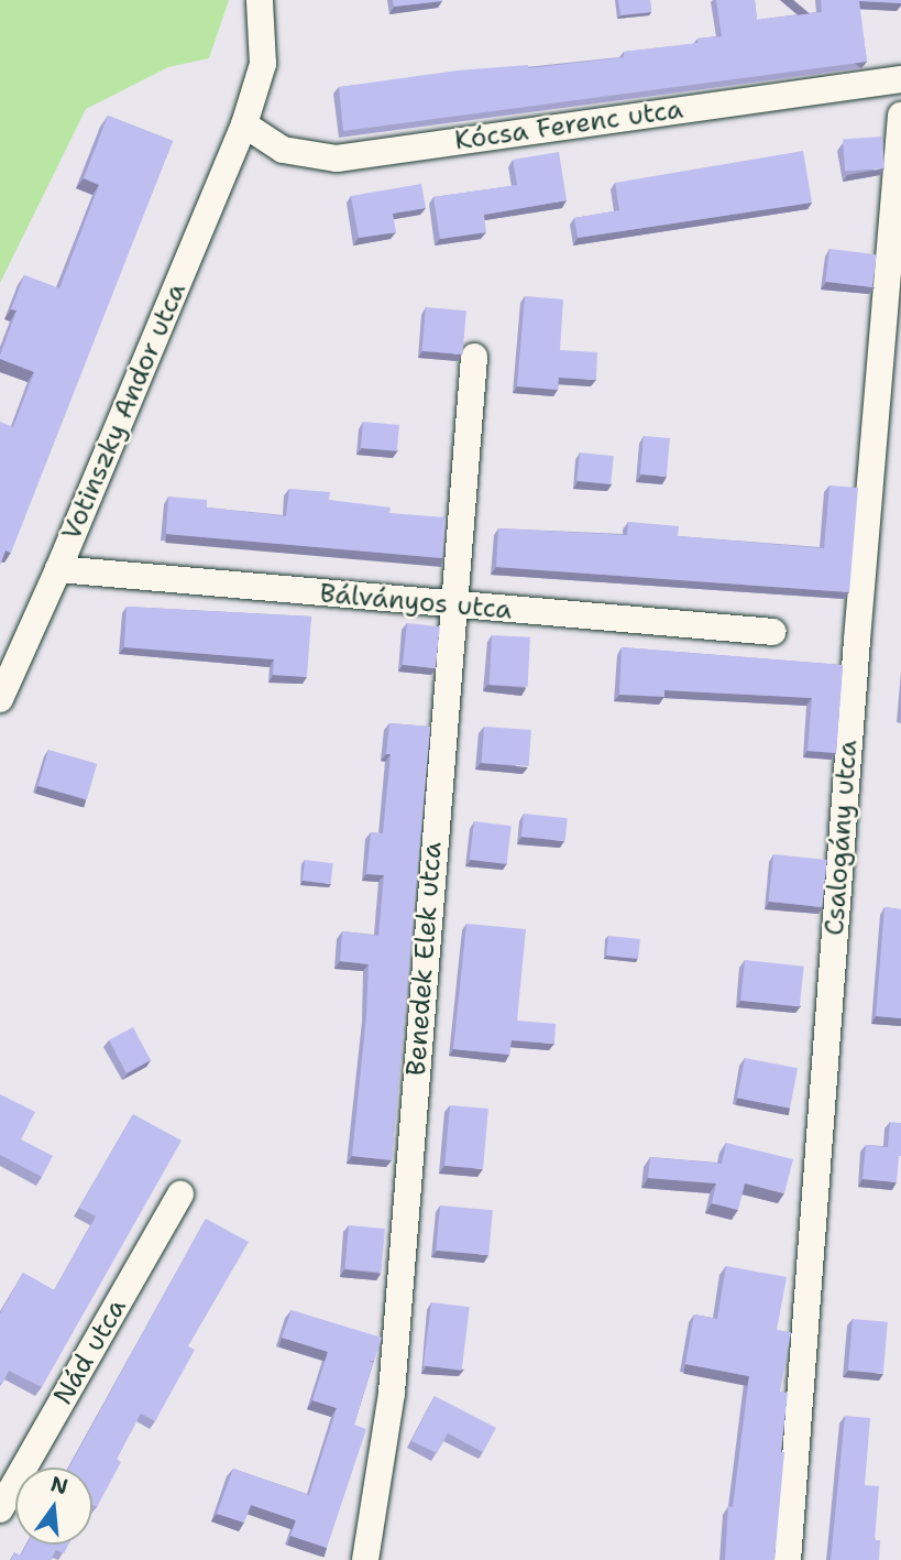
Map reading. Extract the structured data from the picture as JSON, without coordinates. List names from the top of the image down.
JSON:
{
  "streets": {
    "street": [
      "Kócsa Ferenc utca",
      "Votinszky Andor utca",
      "Bálványos utca",
      "Csalogány utca",
      "Benedek Elek utca",
      "Nád utca"
    ]
  },
  "crossings": [
    ["Kócsa Ferenc utca", "Votinszky Andor utca"],
    ["Votinszky Andor utca", "Bálványos utca"],
    ["Bálványos utca", "Benedek Elek utca"]
  ],
  "north": "top"
}
